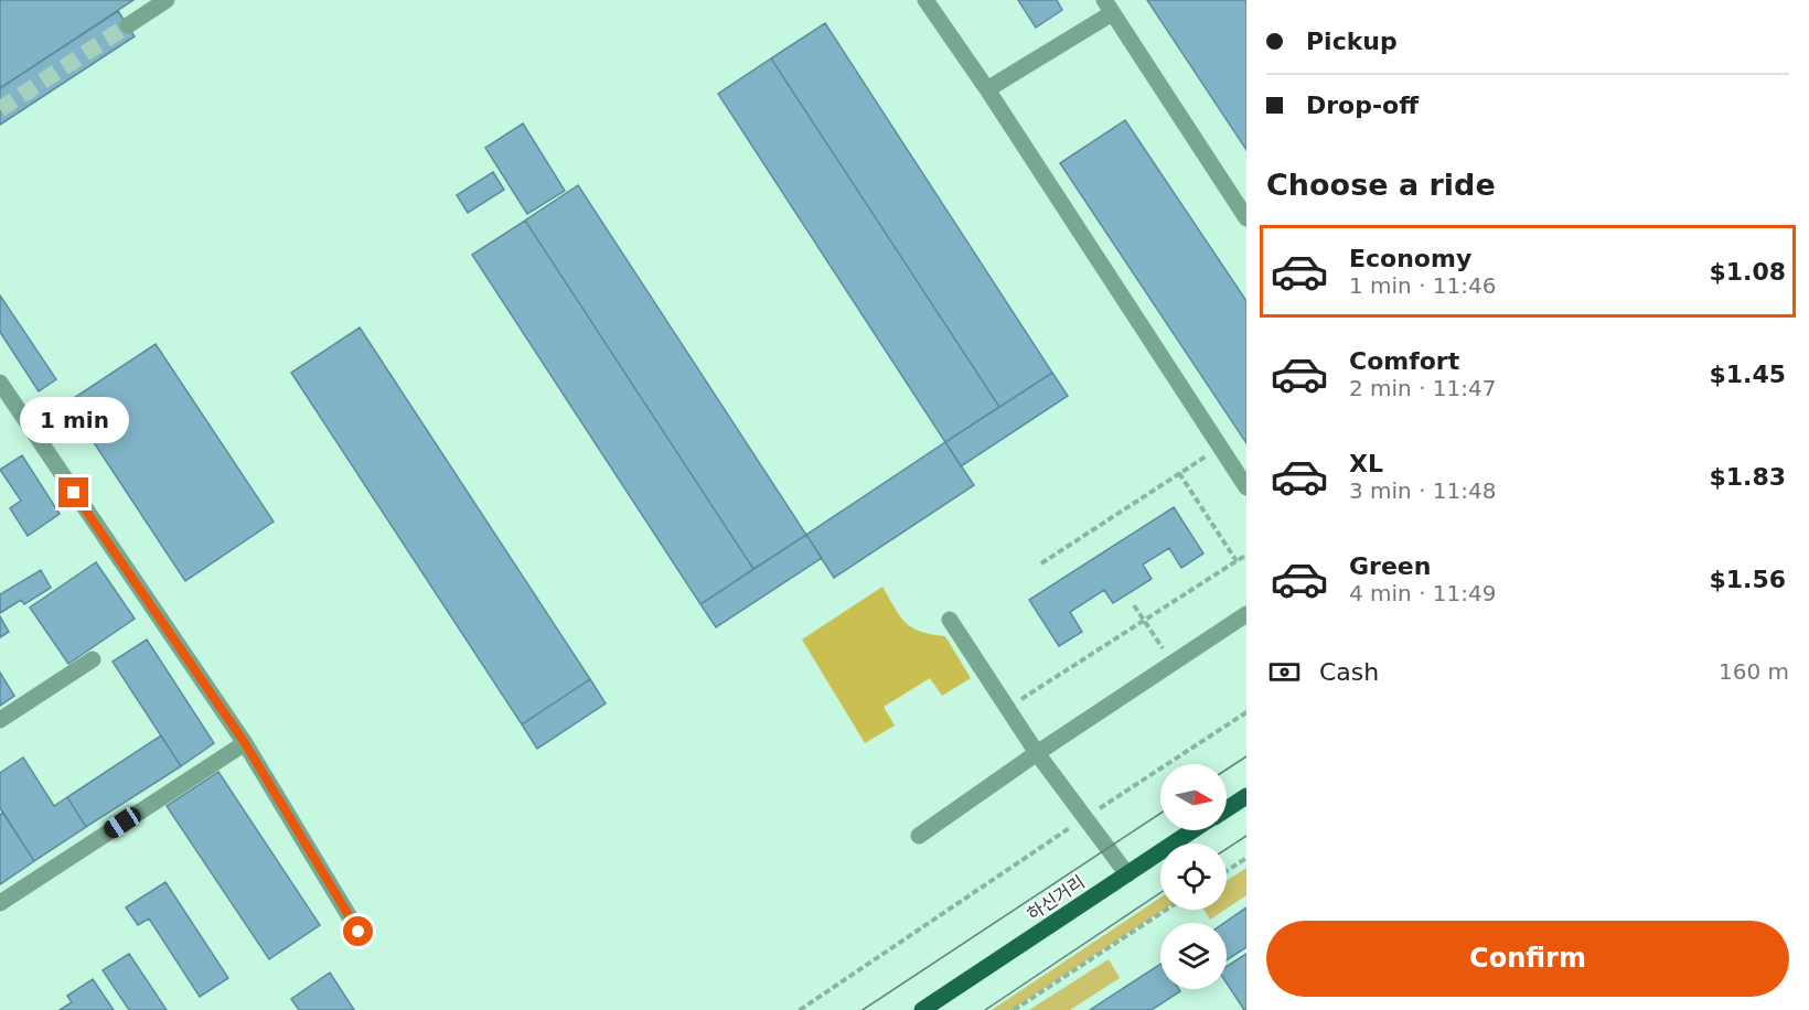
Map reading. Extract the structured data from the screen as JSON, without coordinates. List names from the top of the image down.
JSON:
{
  "streets": {
    "main road": ["하신거리"]
  },
  "north": "right",
  "page": {
    "banner": ["Pickup", "Drop-off"],
    "heading": "Choose a ride",
    "list": [
      {
        "name": "Economy",
        "note": "1 min · 11:46",
        "value": "$1.08"
      },
      {
        "name": "Comfort",
        "note": "2 min · 11:47",
        "value": "$1.45"
      },
      {
        "name": "XL",
        "note": "3 min · 11:48",
        "value": "$1.83"
      },
      {
        "name": "Green",
        "note": "4 min · 11:49",
        "value": "$1.56"
      }
    ],
    "bubble": "1 min",
    "pay": ["Cash", "160 m"],
    "buttons": "Confirm"
  }
}
